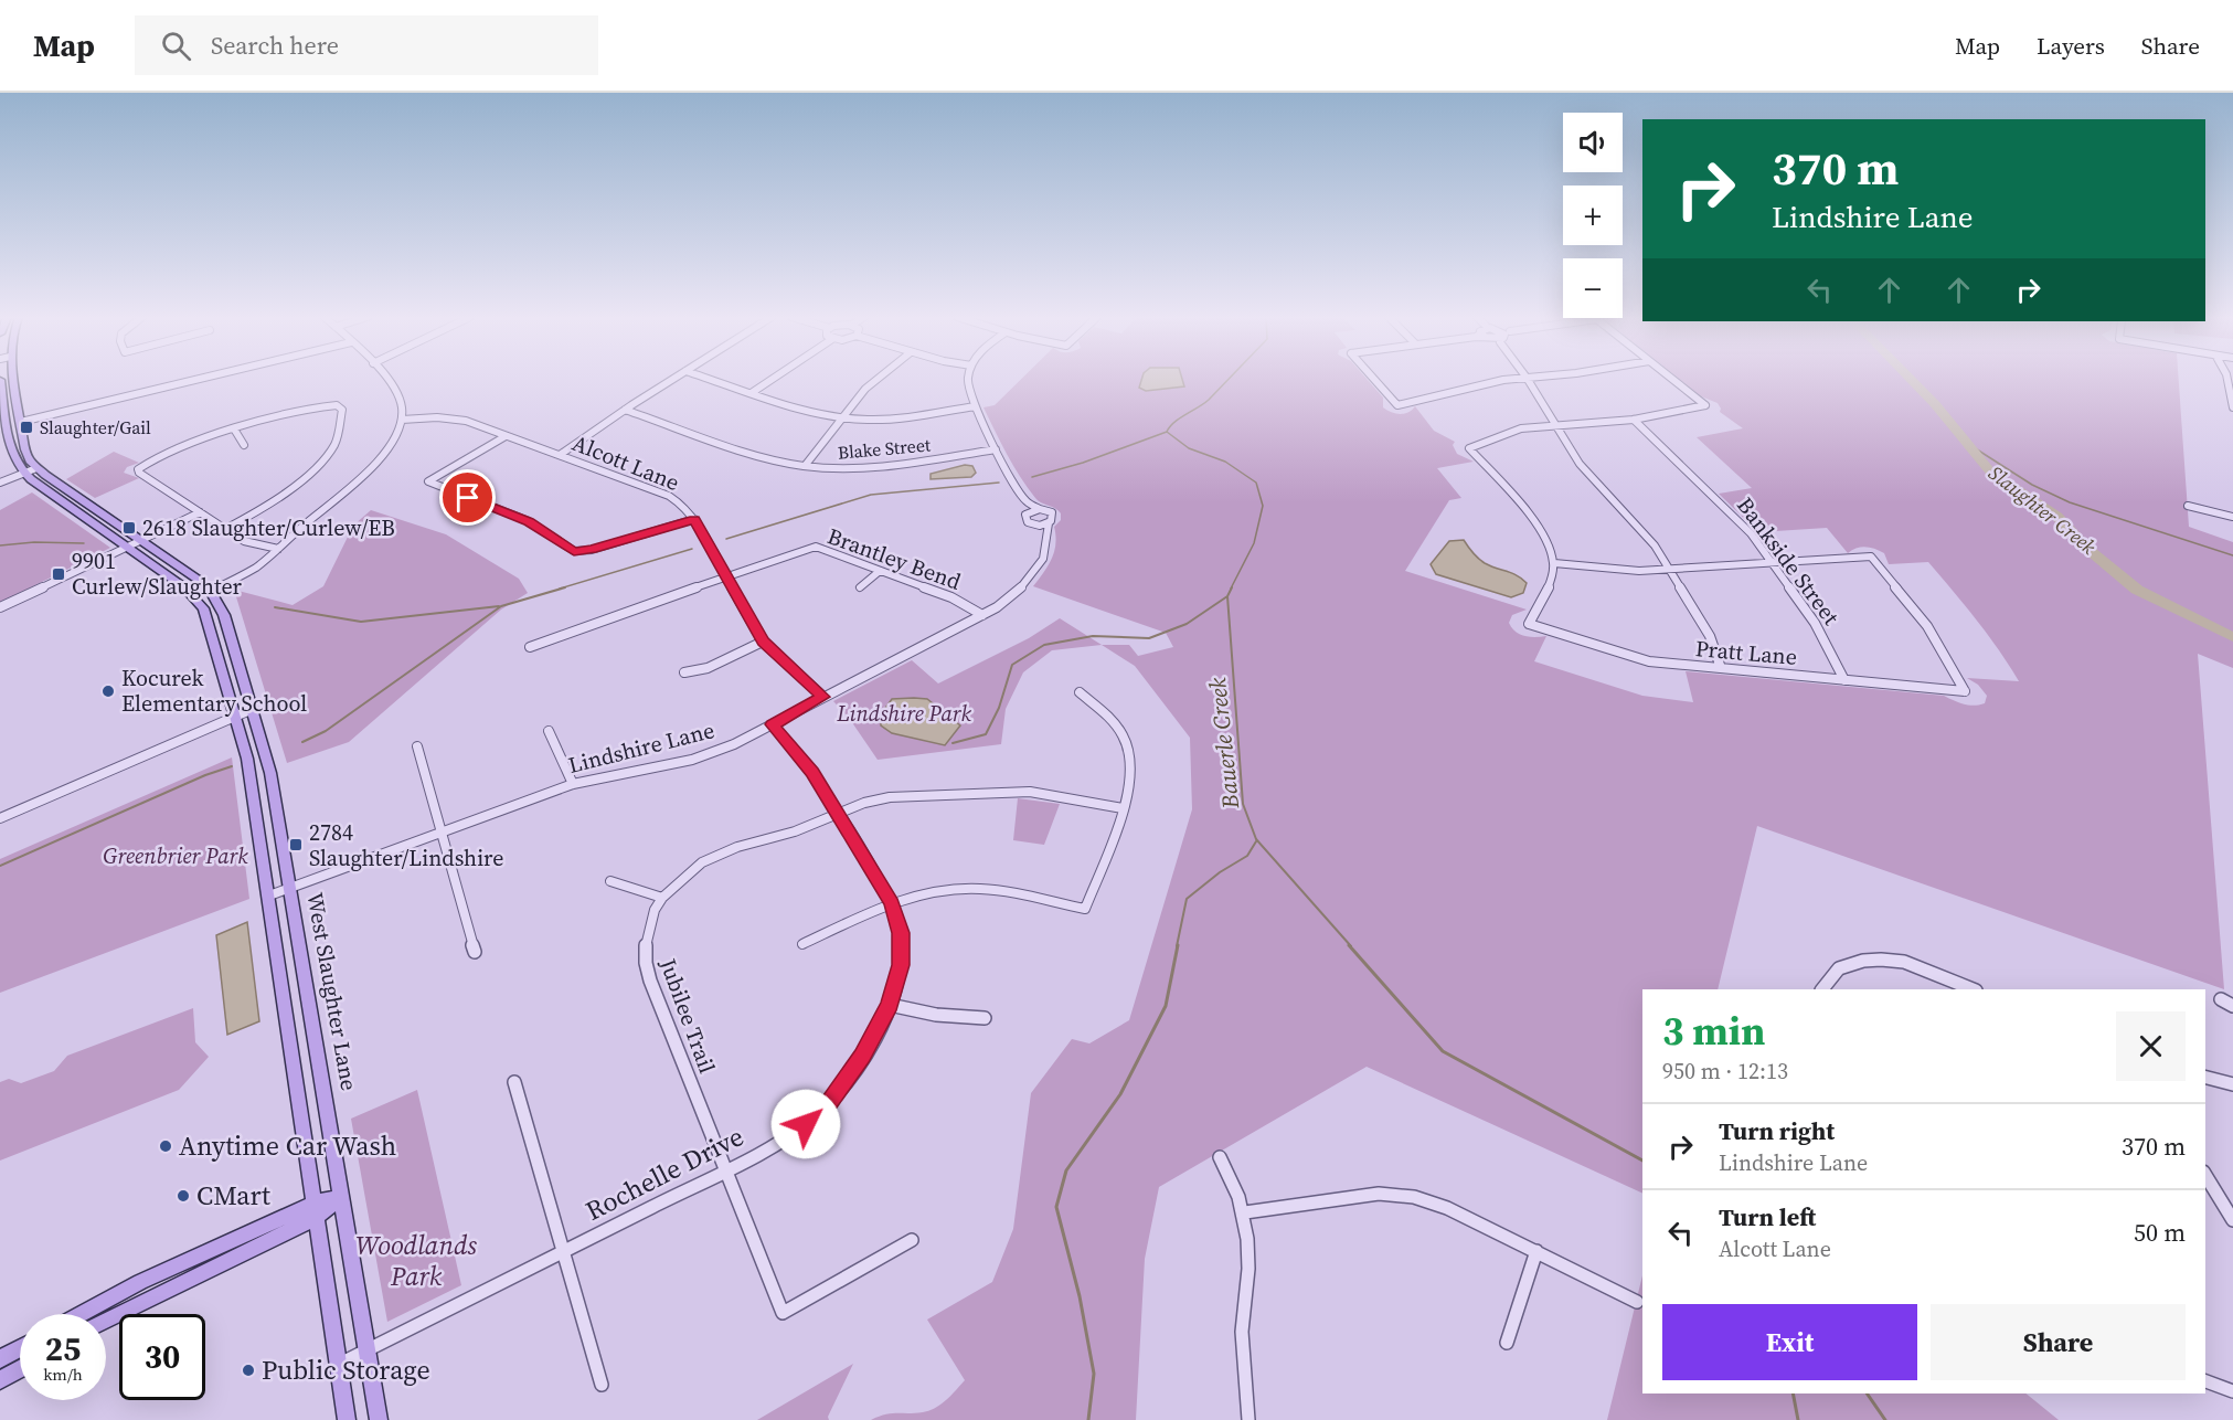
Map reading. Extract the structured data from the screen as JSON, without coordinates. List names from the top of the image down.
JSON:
{
  "streets": {
    "main road": ["West Slaughter Lane"],
    "street": [
      "Blake Street",
      "Alcott Lane",
      "Brantley Bend",
      "Bankside Street",
      "Pratt Lane",
      "Lindshire Lane",
      "Jubilee Trail",
      "Rochelle Drive"
    ]
  },
  "crossings": [
    ["Alcott Lane", "Brantley Bend"],
    ["Alcott Lane", "Lindshire Lane"],
    ["Brantley Bend", "Lindshire Lane"],
    ["Bankside Street", "Pratt Lane"],
    ["Lindshire Lane", "West Slaughter Lane"],
    ["Lindshire Lane", "Rochelle Drive"],
    ["West Slaughter Lane", "Rochelle Drive"],
    ["Jubilee Trail", "Rochelle Drive"]
  ],
  "water": ["Slaughter Creek", "Bauerle Creek"],
  "parks": ["Lindshire Park", "Greenbrier Park", "Woodlands Park"],
  "places": {
    "transit": [
      "Slaughter/Gail",
      "2618 Slaughter/Curlew/EB",
      "9901 Curlew/Slaughter",
      "2784 Slaughter/Lindshire"
    ],
    "other": [
      "Kocurek Elementary School",
      "Anytime Car Wash",
      "CMart",
      "Public Storage"
    ]
  },
  "page": {
    "header": "Map",
    "search": "Search here",
    "nav": ["Map", "Layers", "Share"],
    "map_buttons": ["+", "−"],
    "turn": ["370 m", "Lindshire Lane"],
    "heading": ["3 min", "950 m · 12:13"],
    "list": [
      {
        "name": "Turn right",
        "note": "Lindshire Lane",
        "value": "370 m"
      },
      {
        "name": "Turn left",
        "note": "Alcott Lane",
        "value": "50 m"
      }
    ],
    "buttons": ["Exit", "Share"],
    "speed": "25 km/h",
    "limit": "30"
  }
}
